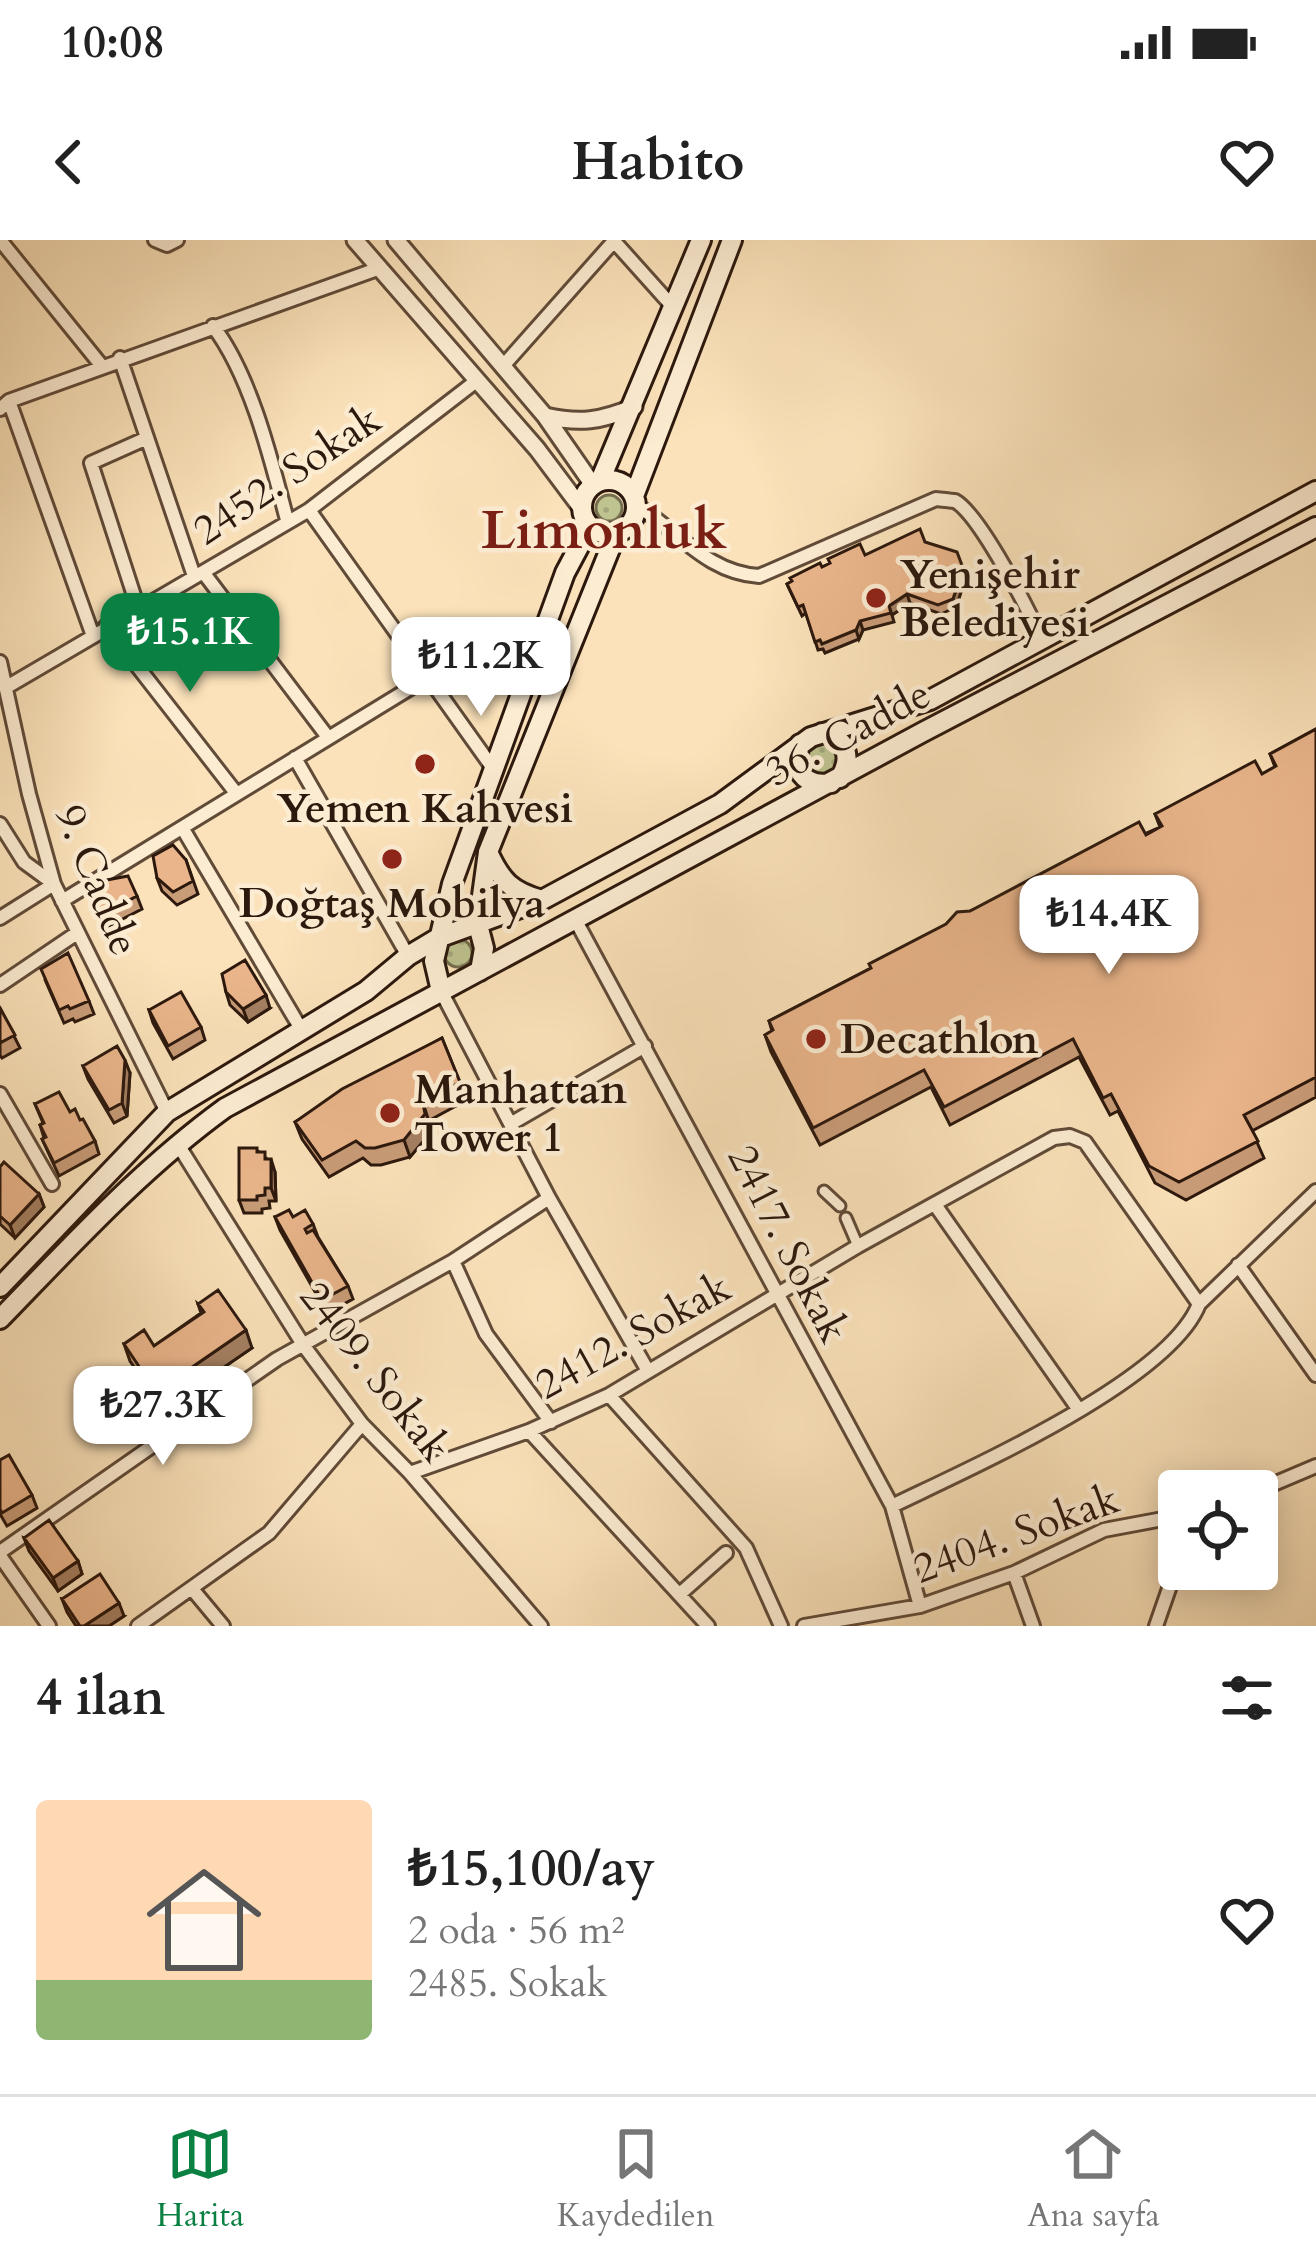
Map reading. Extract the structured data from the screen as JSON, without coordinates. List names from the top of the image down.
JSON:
{
  "streets": {
    "main road": ["36. Cadde"],
    "street": [
      "2452. Sokak",
      "9. Cadde",
      "2417. Sokak",
      "2412. Sokak",
      "2409. Sokak",
      "2404. Sokak"
    ]
  },
  "crossings": [
    ["2452. Sokak", "9. Cadde"],
    ["36. Cadde", "2417. Sokak"],
    ["36. Cadde", "2409. Sokak"],
    ["2417. Sokak", "2412. Sokak"],
    ["2417. Sokak", "2404. Sokak"],
    ["2412. Sokak", "2409. Sokak"]
  ],
  "districts": ["Limonluk"],
  "places": [
    "Yenişehir Belediyesi",
    "Yemen Kahvesi",
    "Doğtaş Mobilya",
    "Decathlon",
    "Manhattan Tower 1"
  ],
  "page": {
    "status": "10:08",
    "header": "Habito",
    "price": [
      "₺15.1K",
      "₺11.2K",
      "₺14.4K",
      "₺27.3K"
    ],
    "heading": "4 ilan",
    "list": [
      {
        "name": "₺15,100/ay",
        "note": "2 oda · 56 m² · 2485. Sokak"
      }
    ],
    "tabs": ["Harita", "Kaydedilen", "Ana sayfa"]
  }
}
